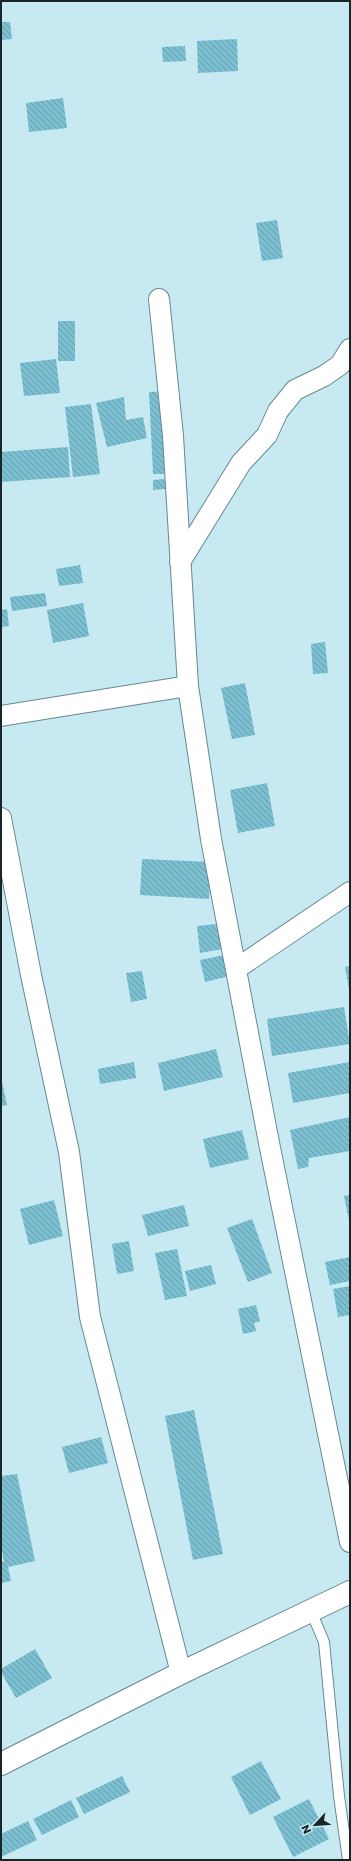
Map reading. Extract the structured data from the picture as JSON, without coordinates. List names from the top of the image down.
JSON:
{
  "north": "bottom left"
}
